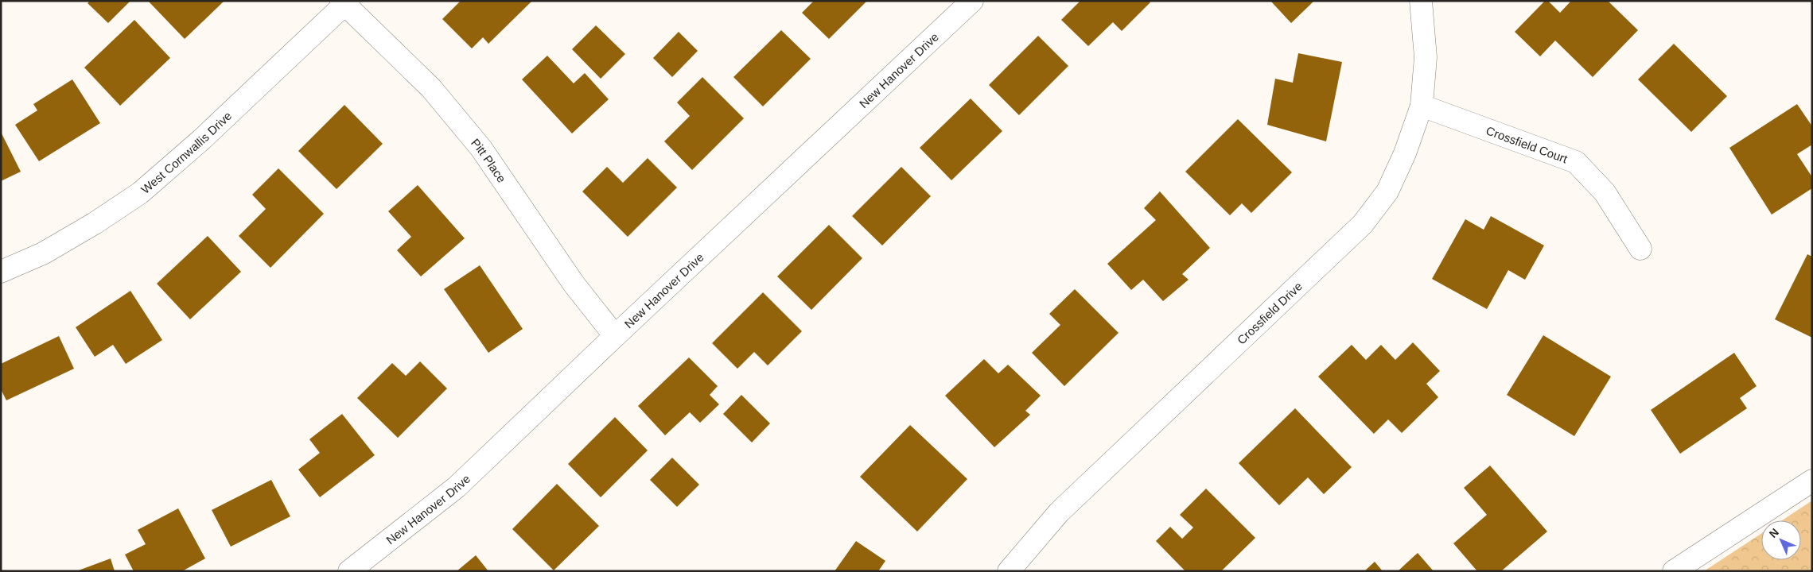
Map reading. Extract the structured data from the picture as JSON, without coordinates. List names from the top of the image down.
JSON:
{
  "streets": {
    "street": [
      "New Hanover Drive",
      "Crossfield Court",
      "West Cornwallis Drive",
      "Pitt Place",
      "Crossfield Drive"
    ]
  },
  "crossings": [
    ["New Hanover Drive", "Pitt Place"],
    ["Crossfield Court", "Crossfield Drive"],
    ["West Cornwallis Drive", "Pitt Place"]
  ],
  "north": "top left"
}
